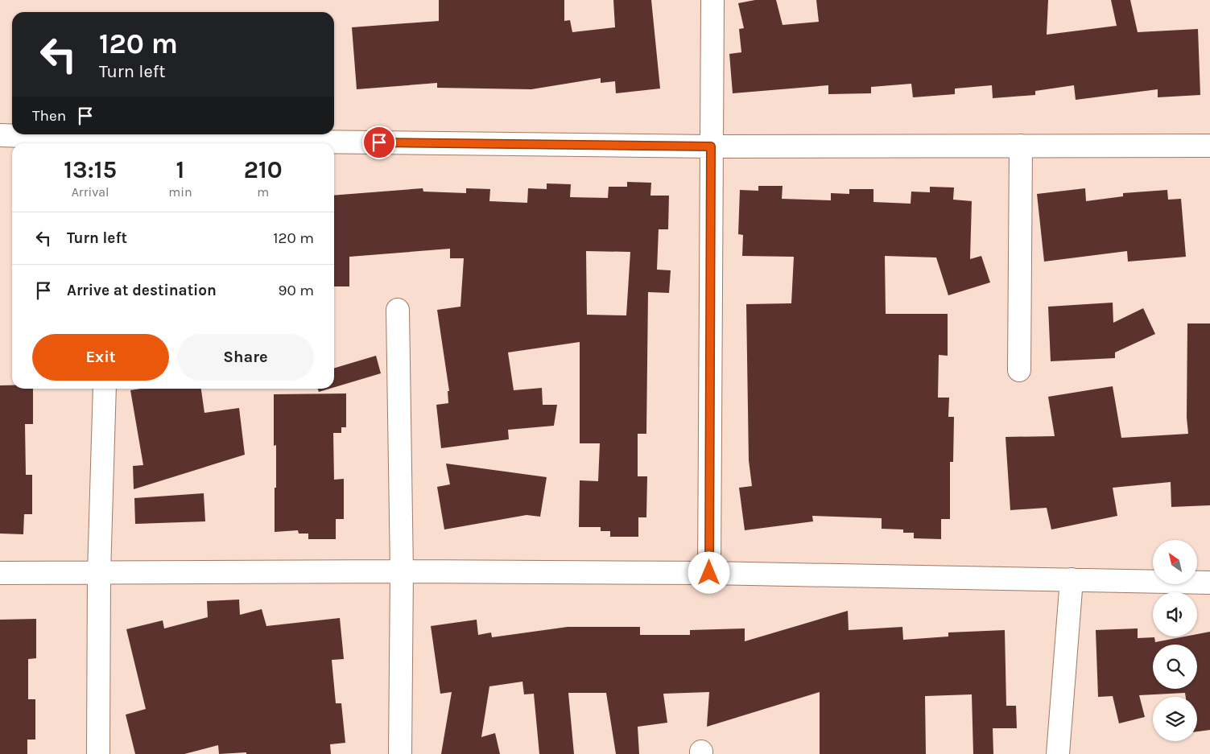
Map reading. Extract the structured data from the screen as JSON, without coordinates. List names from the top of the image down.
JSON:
{
  "north": "top left",
  "page": {
    "turn": ["120 m", "Turn left"],
    "then": "Then",
    "eta": [
      "13:15",
      "Arrival",
      "1",
      "min",
      "210",
      "m"
    ],
    "list": [
      {
        "name": "Turn left",
        "value": "120 m"
      },
      {
        "name": "Arrive at destination",
        "value": "90 m"
      }
    ],
    "buttons": ["Exit", "Share"]
  }
}
